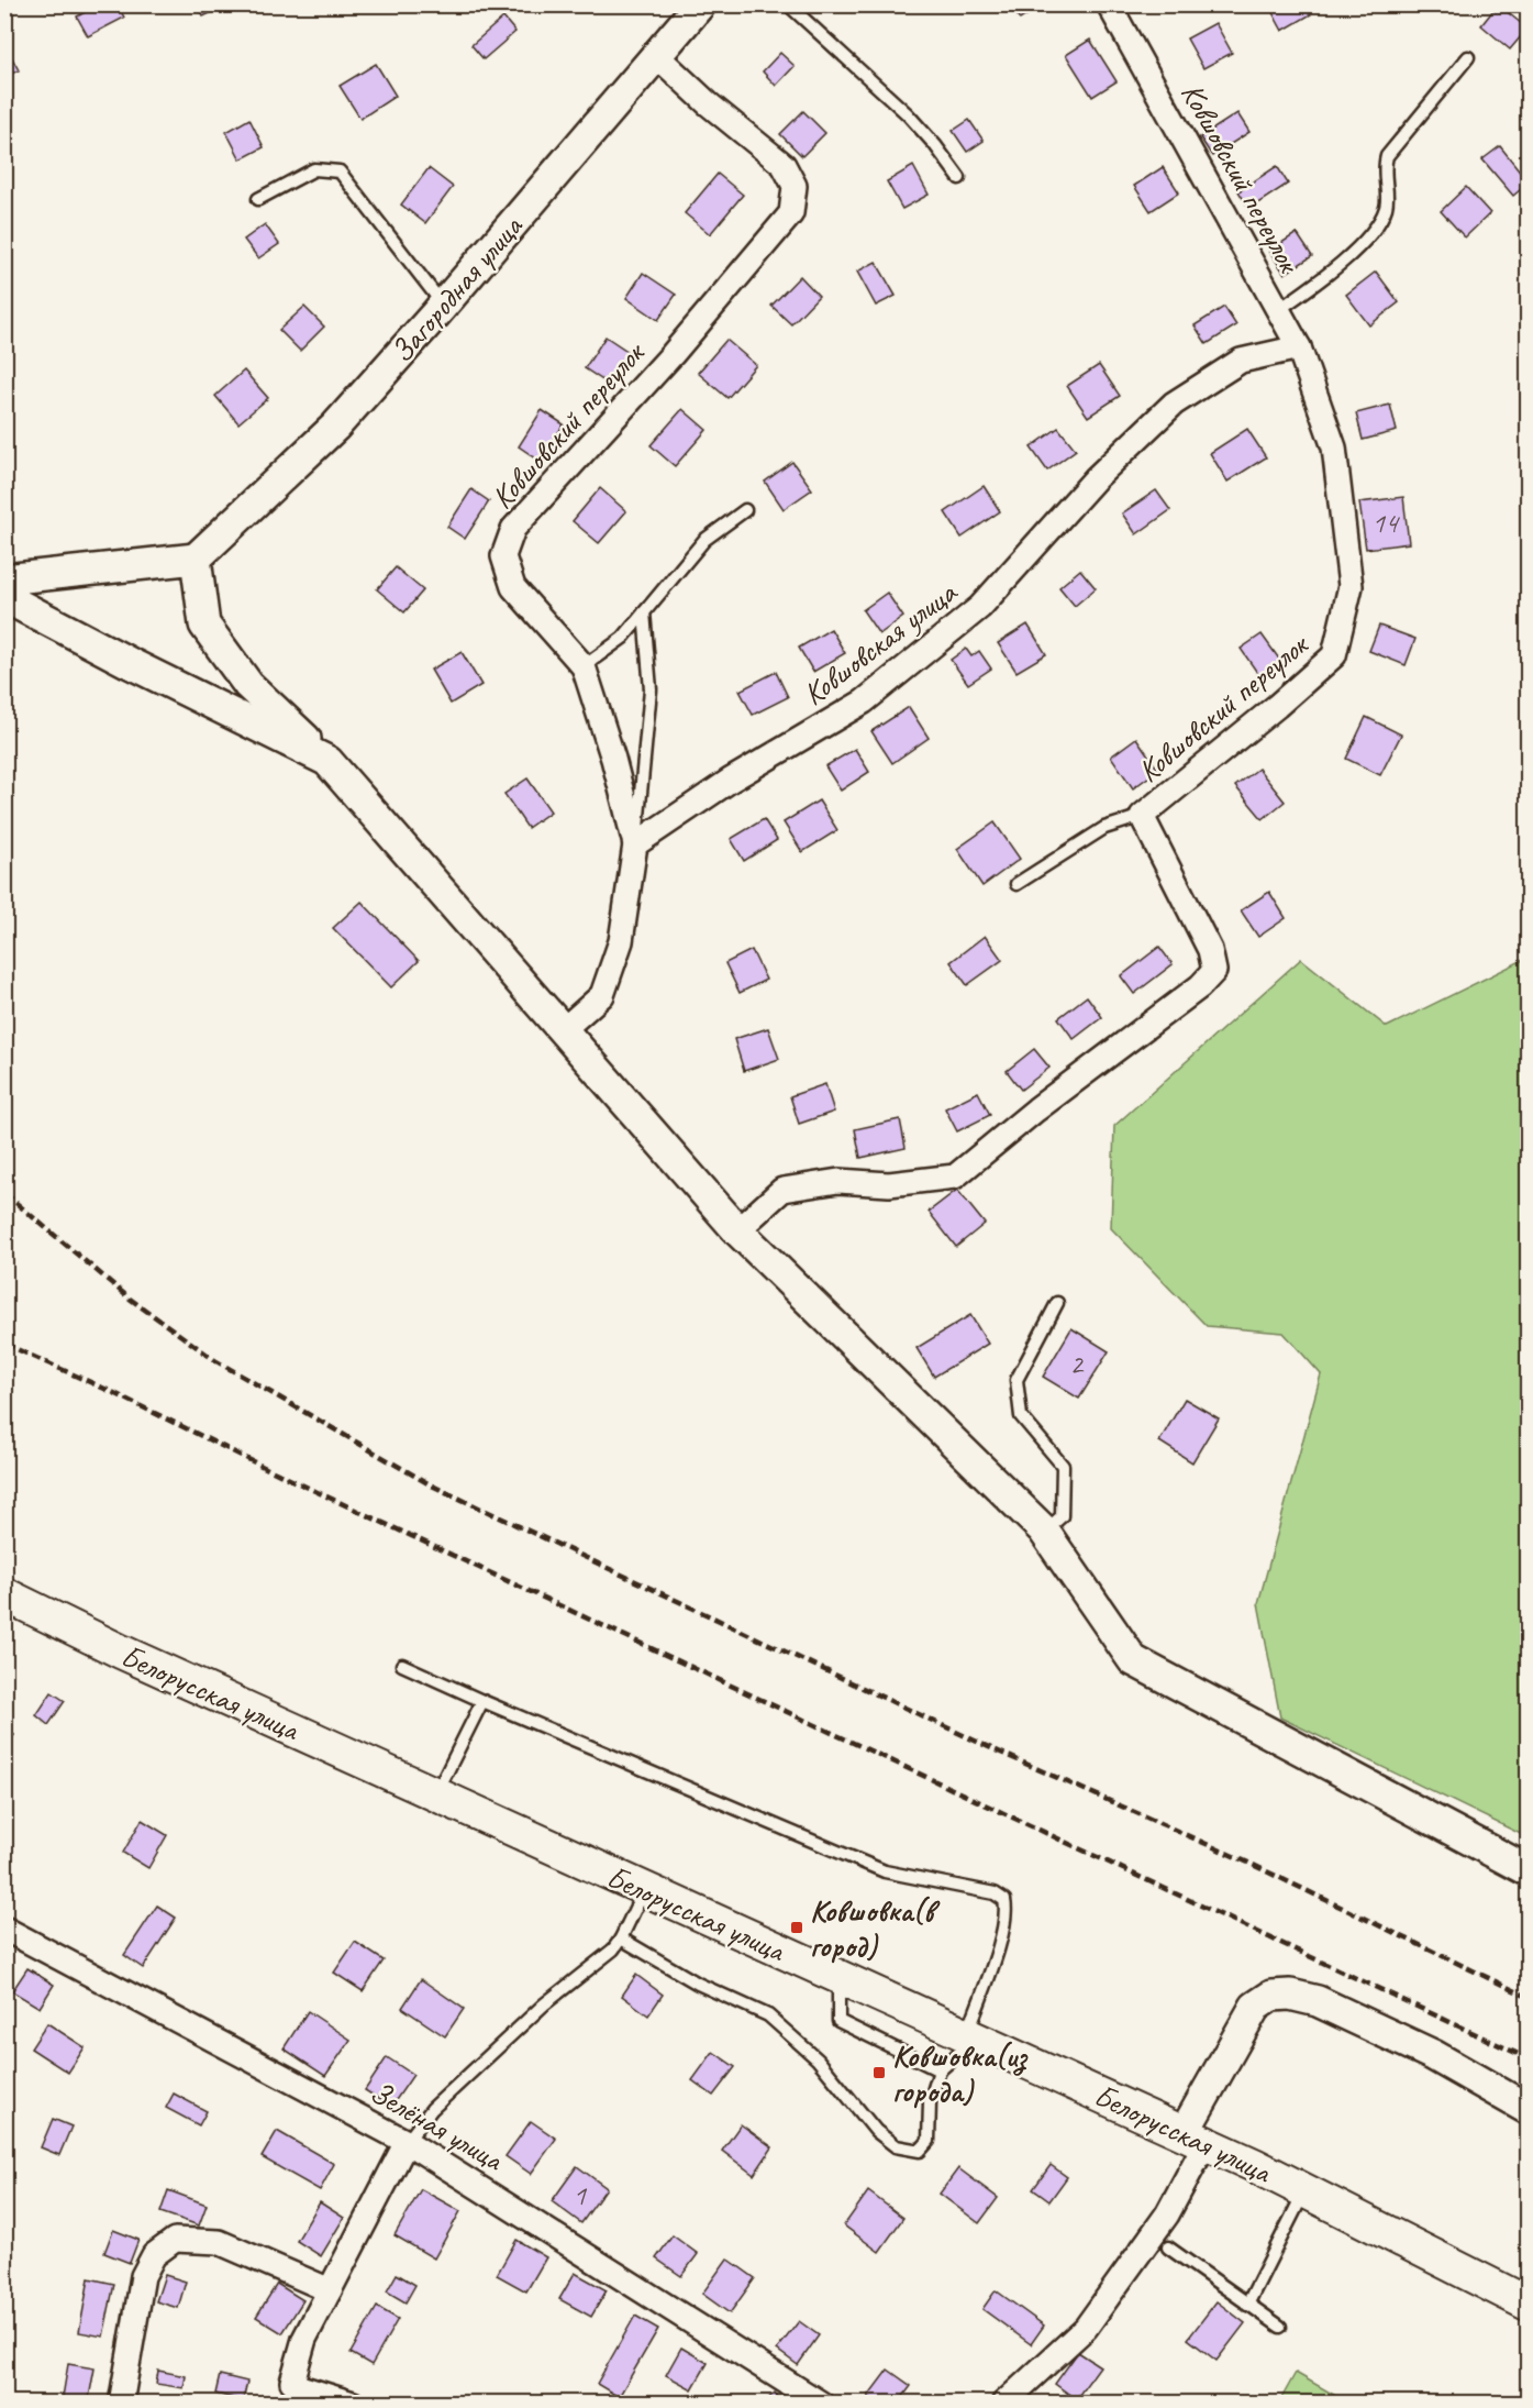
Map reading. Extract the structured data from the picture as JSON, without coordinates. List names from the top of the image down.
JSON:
{
  "streets": {
    "main road": ["Белорусская улица"],
    "street": [
      "Ковшовский переулок",
      "Загородная улица",
      "Ковшовская улица",
      "Зелёная улица"
    ]
  },
  "crossings": [
    ["Ковшовский переулок", "Загородная улица"],
    ["Ковшовский переулок", "Ковшовская улица"]
  ],
  "places": {
    "transit": ["Ковшовка(в город)", "Ковшовка(из города)"]
  },
  "house_numbers": ["14", "2", "1"]
}
